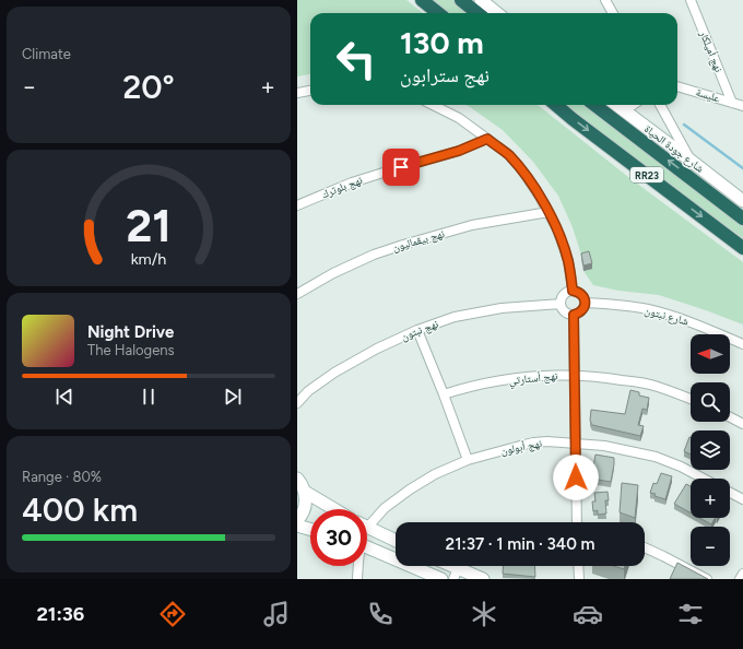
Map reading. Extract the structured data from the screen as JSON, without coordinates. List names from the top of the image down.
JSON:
{
  "streets": {
    "highway": ["شارع جودة الحياة", "RR23"],
    "street": [
      "نهج أميلكار",
      "عليسة",
      "نهج بلوترك",
      "نهج بيقماليون",
      "شارع نبتون",
      "نهج نبتون",
      "نهج أستارتي",
      "نهج أبولون"
    ]
  },
  "crossings": [
    ["نهج أميلكار", "عليسة"],
    ["شارع نبتون", "نهج نبتون"]
  ],
  "north": "left",
  "page": {
    "tile": [
      "Climate",
      ["Range · 80%", "400 km"]
    ],
    "turn": ["130 m", "نهج سترابون"],
    "heat": ["−", "20°", "+"],
    "song": ["Night Drive", "The Halogens"],
    "map_buttons": ["+", "−"],
    "limit": "30",
    "trip": "21:37 · 1 min · 340 m",
    "tabs": "21:36",
    "gauge": ["21", "km/h"]
  }
}
